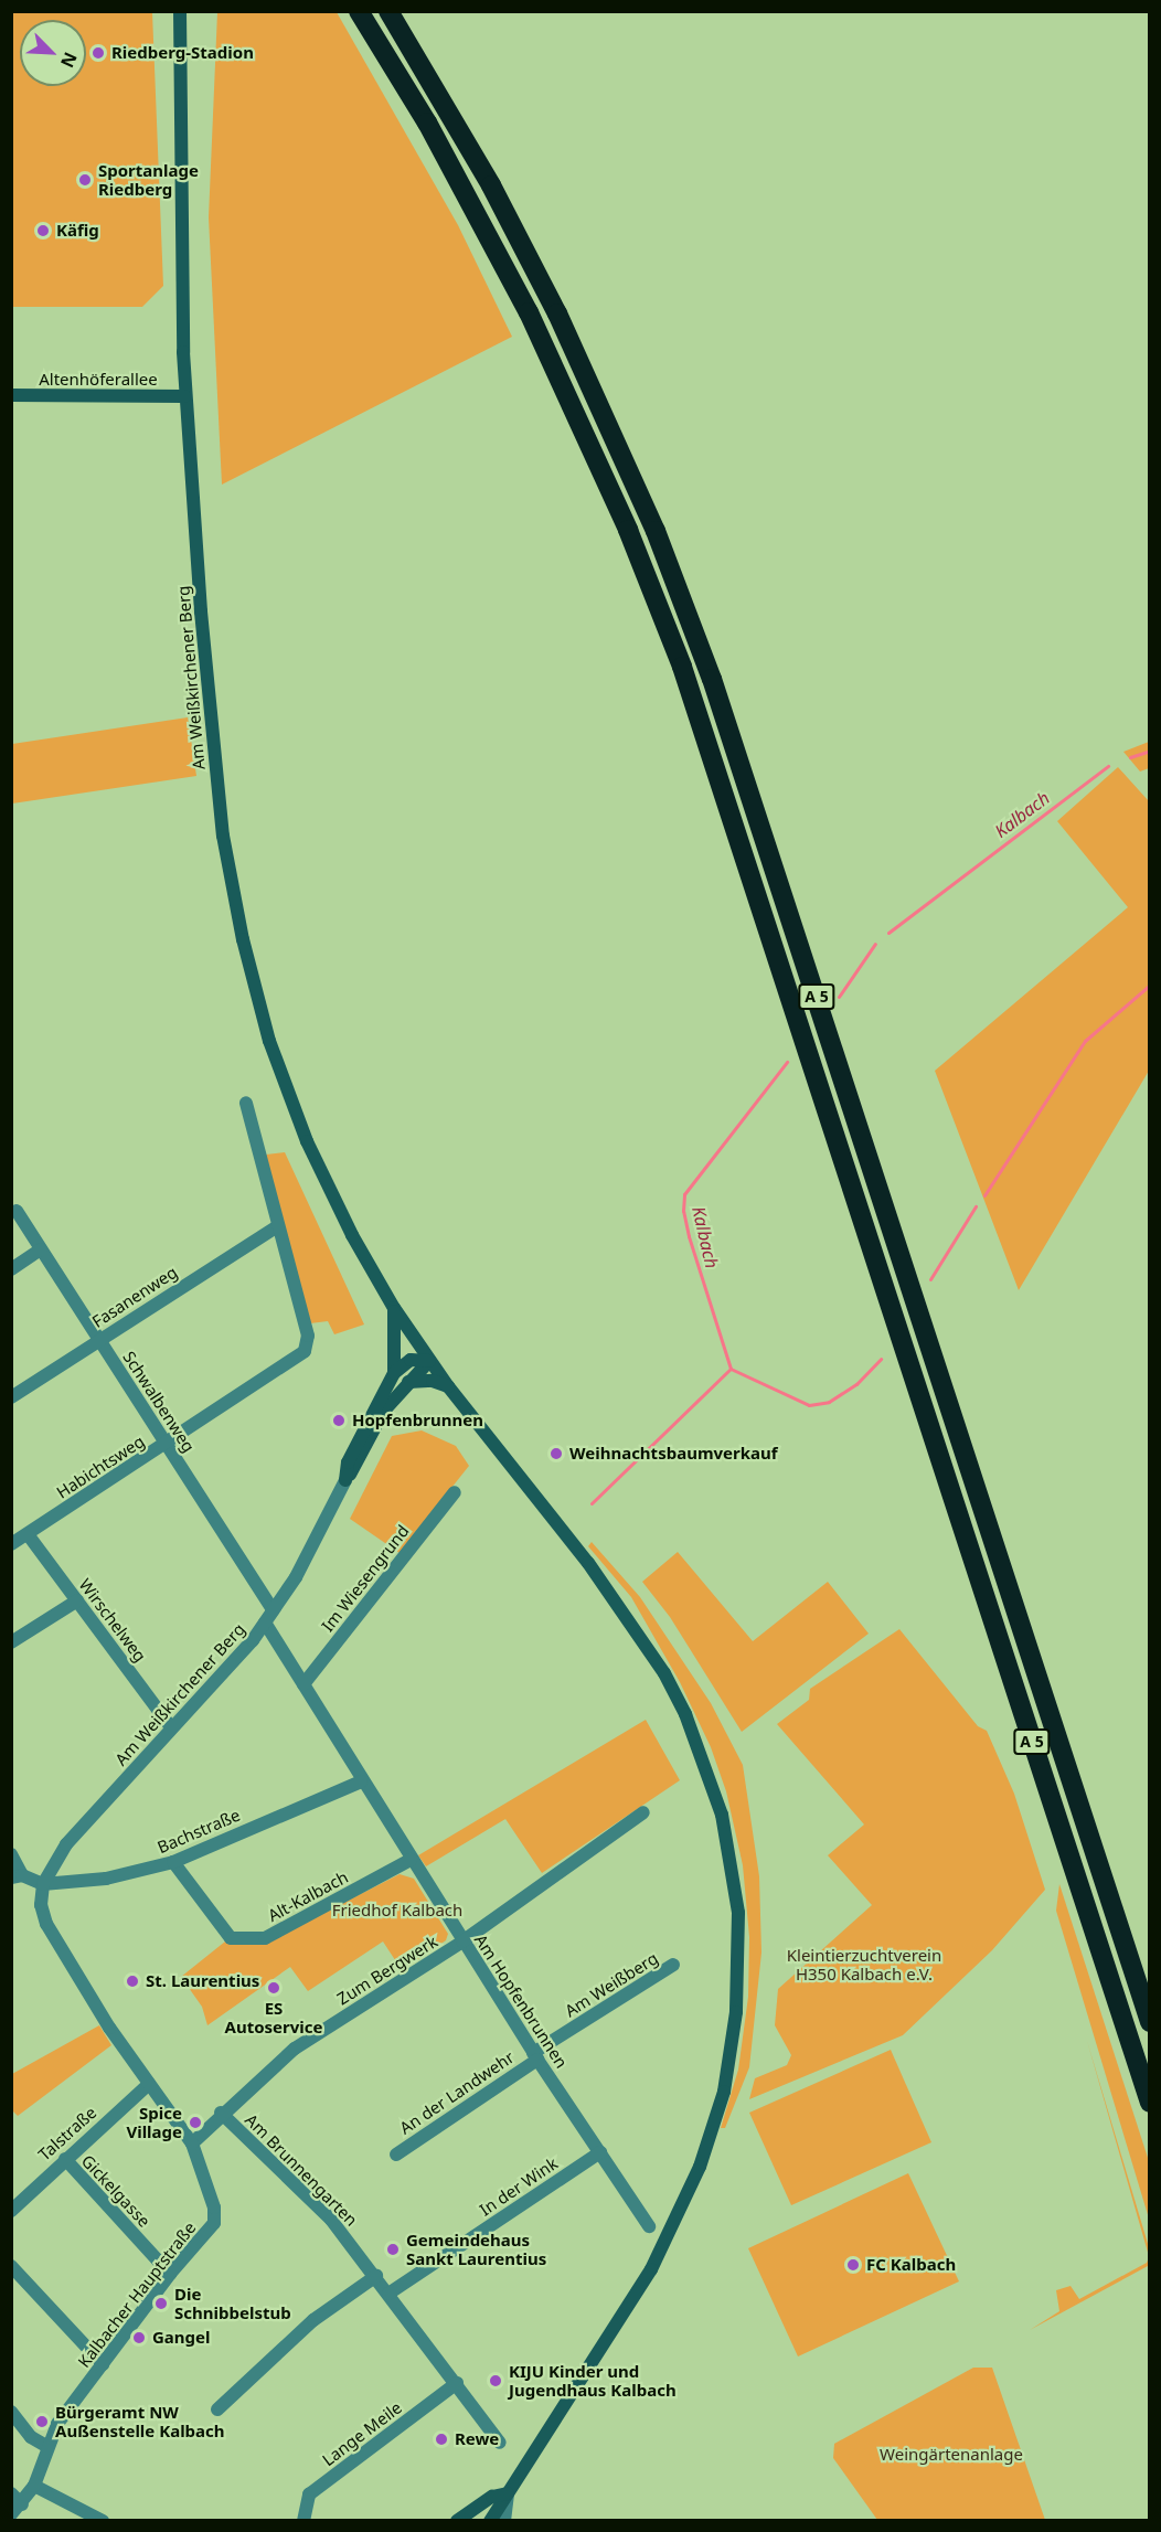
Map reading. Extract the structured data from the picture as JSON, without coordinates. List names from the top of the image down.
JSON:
{
  "streets": {
    "highway": ["A 5"],
    "main road": ["Altenhöferallee", "Am Weißkirchener Berg"],
    "street": [
      "Fasanenweg",
      "Schwalbenweg",
      "Habichtsweg",
      "Im Wiesengrund",
      "Wirschelweg",
      "Bachstraße",
      "Alt-Kalbach",
      "Zum Bergwerk",
      "Am Weißberg",
      "Am Hopfenbrunnen",
      "An der Landwehr",
      "Talstraße",
      "Am Brunnengarten",
      "In der Wink",
      "Gickelgasse",
      "Kalbacher Hauptstraße",
      "Lange Meile"
    ]
  },
  "crossings": [
    ["Altenhöferallee", "Am Weißkirchener Berg"],
    ["Am Weißkirchener Berg", "Schwalbenweg"],
    ["Am Weißkirchener Berg", "Wirschelweg"],
    ["Am Weißkirchener Berg", "Bachstraße"],
    ["Am Weißkirchener Berg", "Am Hopfenbrunnen"],
    ["Am Weißkirchener Berg", "Kalbacher Hauptstraße"],
    ["Fasanenweg", "Schwalbenweg"],
    ["Fasanenweg", "Habichtsweg"],
    ["Schwalbenweg", "Habichtsweg"],
    ["Habichtsweg", "Wirschelweg"],
    ["Im Wiesengrund", "Am Hopfenbrunnen"],
    ["Bachstraße", "Alt-Kalbach"],
    ["Bachstraße", "Am Hopfenbrunnen"],
    ["Bachstraße", "Kalbacher Hauptstraße"],
    ["Alt-Kalbach", "Am Hopfenbrunnen"],
    ["Zum Bergwerk", "Am Hopfenbrunnen"],
    ["Zum Bergwerk", "Am Brunnengarten"],
    ["Zum Bergwerk", "Kalbacher Hauptstraße"],
    ["Am Weißberg", "Am Hopfenbrunnen"],
    ["Am Weißberg", "An der Landwehr"],
    ["Am Hopfenbrunnen", "An der Landwehr"],
    ["Am Hopfenbrunnen", "In der Wink"],
    ["Talstraße", "Gickelgasse"],
    ["Talstraße", "Kalbacher Hauptstraße"],
    ["Am Brunnengarten", "In der Wink"],
    ["Am Brunnengarten", "Lange Meile"],
    ["Gickelgasse", "Kalbacher Hauptstraße"]
  ],
  "water": ["Kalbach"],
  "parks": ["Friedhof Kalbach", "Kleintierzuchtverein H350 Kalbach e.V.", "Weingärtenanlage"],
  "places": [
    "Riedberg-Stadion",
    "Sportanlage Riedberg",
    "Käfig",
    "Hopfenbrunnen",
    "Weihnachtsbaumverkauf",
    "St. Laurentius",
    "ES Autoservice",
    "Spice Village",
    "Gemeindehaus Sankt Laurentius",
    "FC Kalbach",
    "Die Schnibbelstub",
    "Gangel",
    "KIJU Kinder und Jugendhaus Kalbach",
    "Bürgeramt NW Außenstelle Kalbach",
    "Rewe"
  ],
  "north": "bottom right"
}
